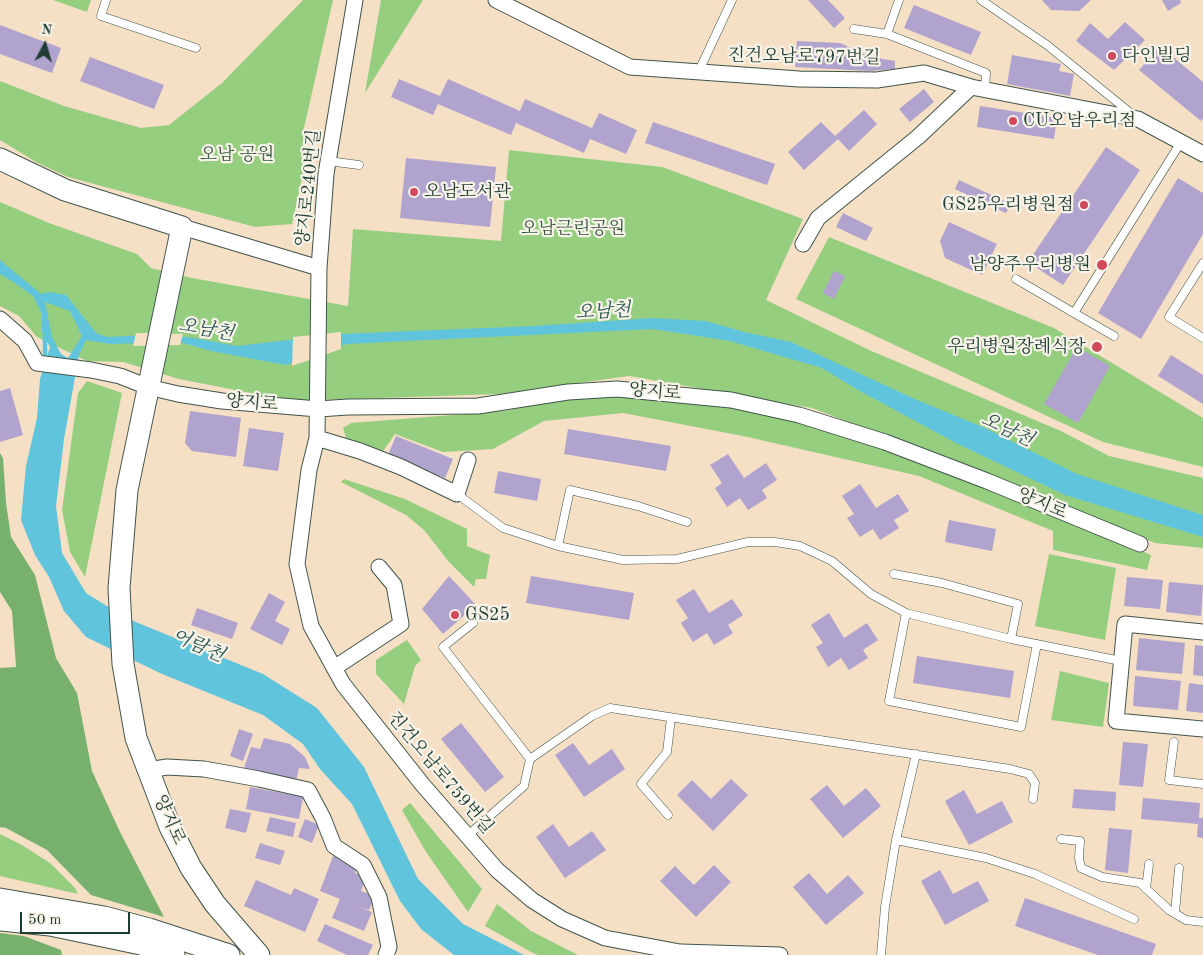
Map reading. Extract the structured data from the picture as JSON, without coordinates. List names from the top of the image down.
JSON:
{
  "streets": {
    "street": [
      "진건오남로797번길",
      "양지로240번길",
      "양지로",
      "진건오남로759번길"
    ]
  },
  "crossings": [
    ["양지로240번길", "진건오남로759번길"],
    ["양지로", "진건오남로759번길"]
  ],
  "water": ["오남천", "어람천"],
  "parks": ["오남 공원", "오남근린공원"],
  "places": [
    "다인빌딩",
    "CU오남우리점",
    "오남도서관",
    "GS25우리병원점",
    "남양주우리병원",
    "우리병원장례식장",
    "GS25"
  ],
  "scale_bar": "50 m",
  "north": "top"
}
